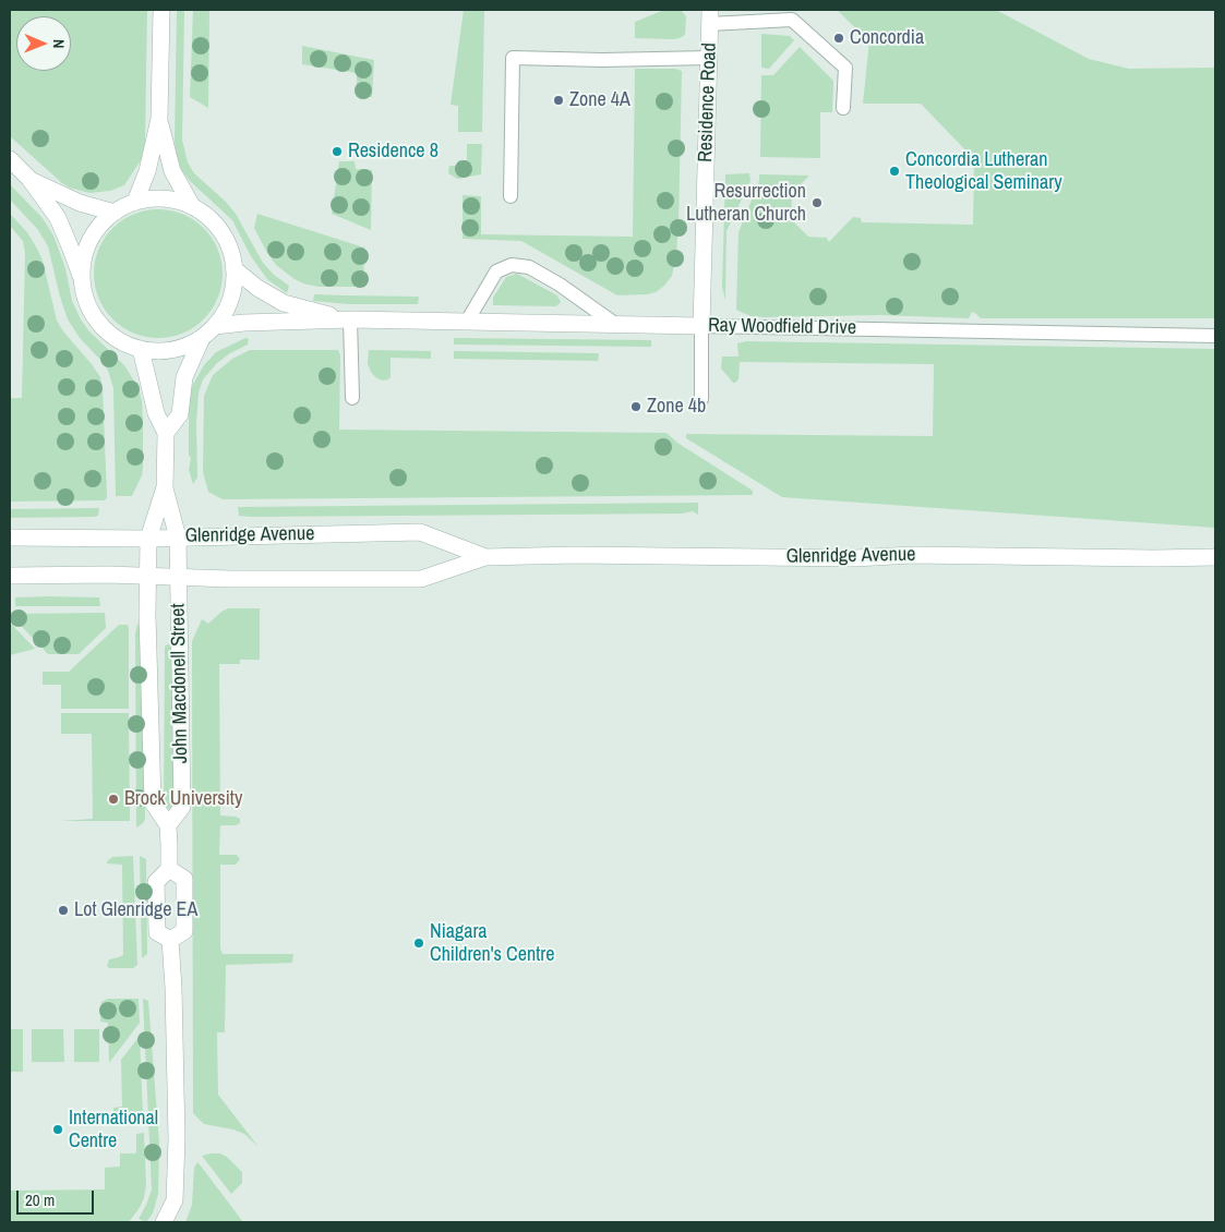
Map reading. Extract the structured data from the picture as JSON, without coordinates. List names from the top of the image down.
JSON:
{
  "streets": {
    "street": [
      "Residence Road",
      "Ray Woodfield Drive",
      "Glenridge Avenue",
      "John Macdonell Street"
    ]
  },
  "crossings": [
    ["Residence Road", "Ray Woodfield Drive"],
    ["Glenridge Avenue", "John Macdonell Street"]
  ],
  "places": [
    "Concordia",
    "Zone 4A",
    "Residence 8",
    "Concordia Lutheran Theological Seminary",
    "Resurrection Lutheran Church",
    "Zone 4b",
    "Brock University",
    "Lot Glenridge EA",
    "Niagara Children's Centre",
    "International Centre"
  ],
  "scale_bar": "20 m",
  "north": "right"
}
